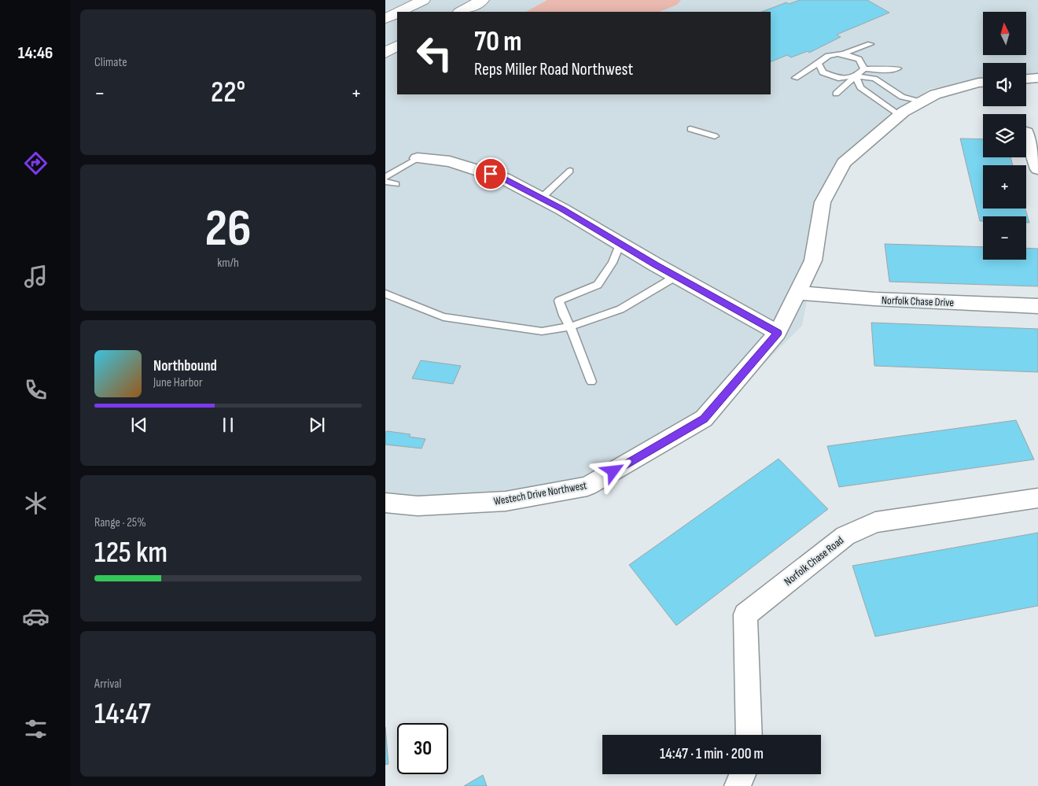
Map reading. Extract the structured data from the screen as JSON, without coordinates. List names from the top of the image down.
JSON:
{
  "streets": {
    "street": ["Norfolk Chase Drive", "Westech Drive Northwest", "Norfolk Chase Road"]
  },
  "crossings": [
    ["Norfolk Chase Drive", "Westech Drive Northwest"]
  ],
  "north": "top",
  "page": {
    "tabs": "14:46",
    "tile": [
      "Climate",
      ["26", "km/h"],
      ["Range · 25%", "125 km"],
      ["Arrival", "14:47"]
    ],
    "map_buttons": ["+", "−"],
    "turn": ["70 m", "Reps Miller Road Northwest"],
    "heat": ["−", "22°", "+"],
    "song": ["Northbound", "June Harbor"],
    "limit": "30",
    "trip": "14:47 · 1 min · 200 m"
  }
}
